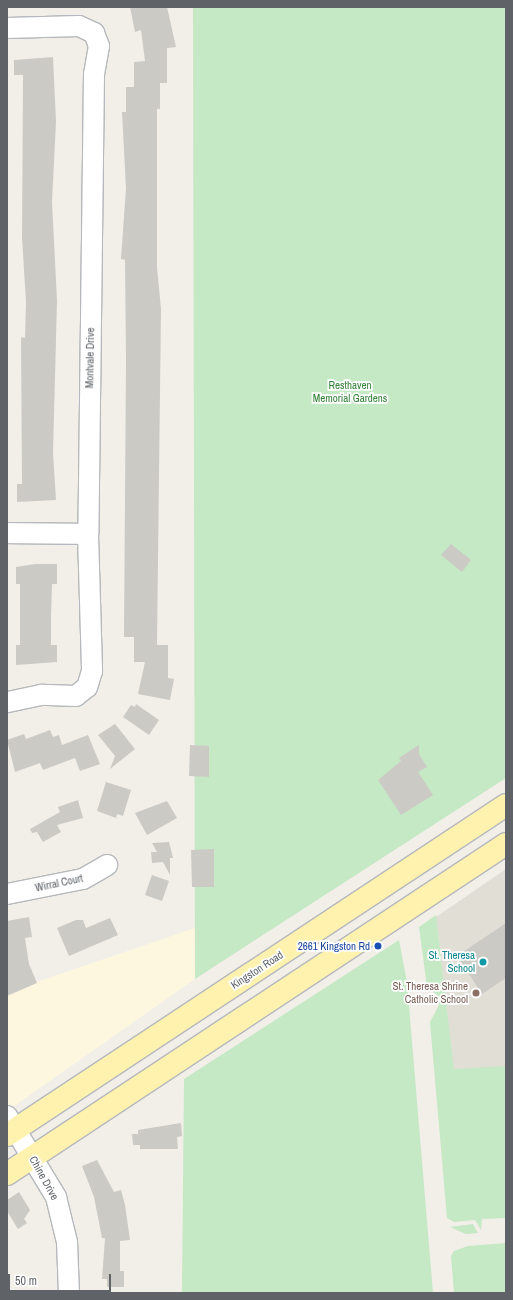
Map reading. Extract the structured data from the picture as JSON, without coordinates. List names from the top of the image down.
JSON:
{
  "streets": {
    "main road": ["Kingston Road"],
    "street": ["Montvale Drive", "Wirral Court", "Chine Drive"]
  },
  "crossings": [
    ["Kingston Road", "Chine Drive"]
  ],
  "parks": ["Resthaven Memorial Gardens"],
  "places": ["2661 Kingston Rd", "St. Theresa School", "St. Theresa Shrine Catholic School"],
  "scale_bar": "50 m"
}
